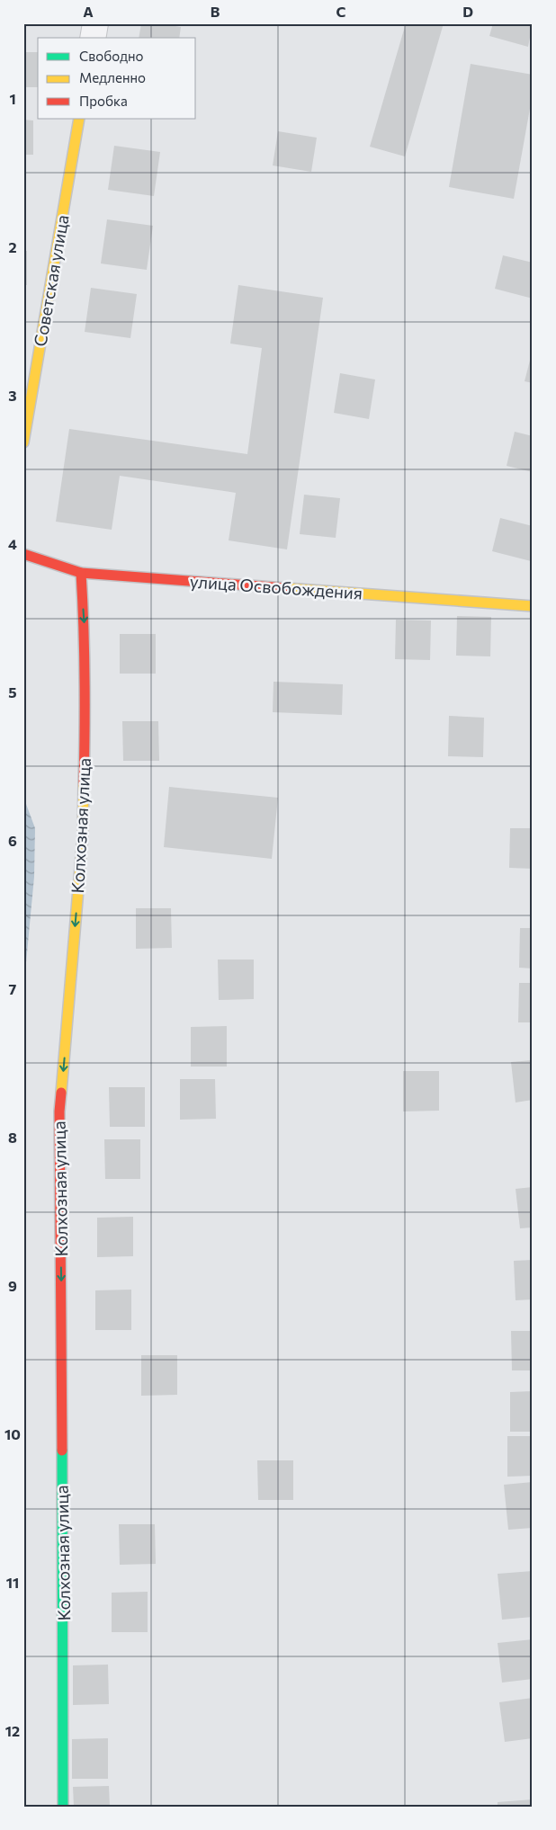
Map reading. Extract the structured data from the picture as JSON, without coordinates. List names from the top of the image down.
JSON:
{
  "streets": {
    "street": ["Советская улица", "улица Освобождения", "Колхозная улица"]
  },
  "crossings": [
    ["улица Освобождения", "Колхозная улица"]
  ],
  "one_way": ["Колхозная улица"],
  "legend": ["Свободно", "Медленно", "Пробка"],
  "grid": {
    "columns": [
      "A",
      "B",
      "C",
      "D"
    ],
    "rows": [
      "1",
      "2",
      "3",
      "4",
      "5",
      "6",
      "7",
      "8",
      "9",
      "10",
      "11",
      "12"
    ]
  }
}
